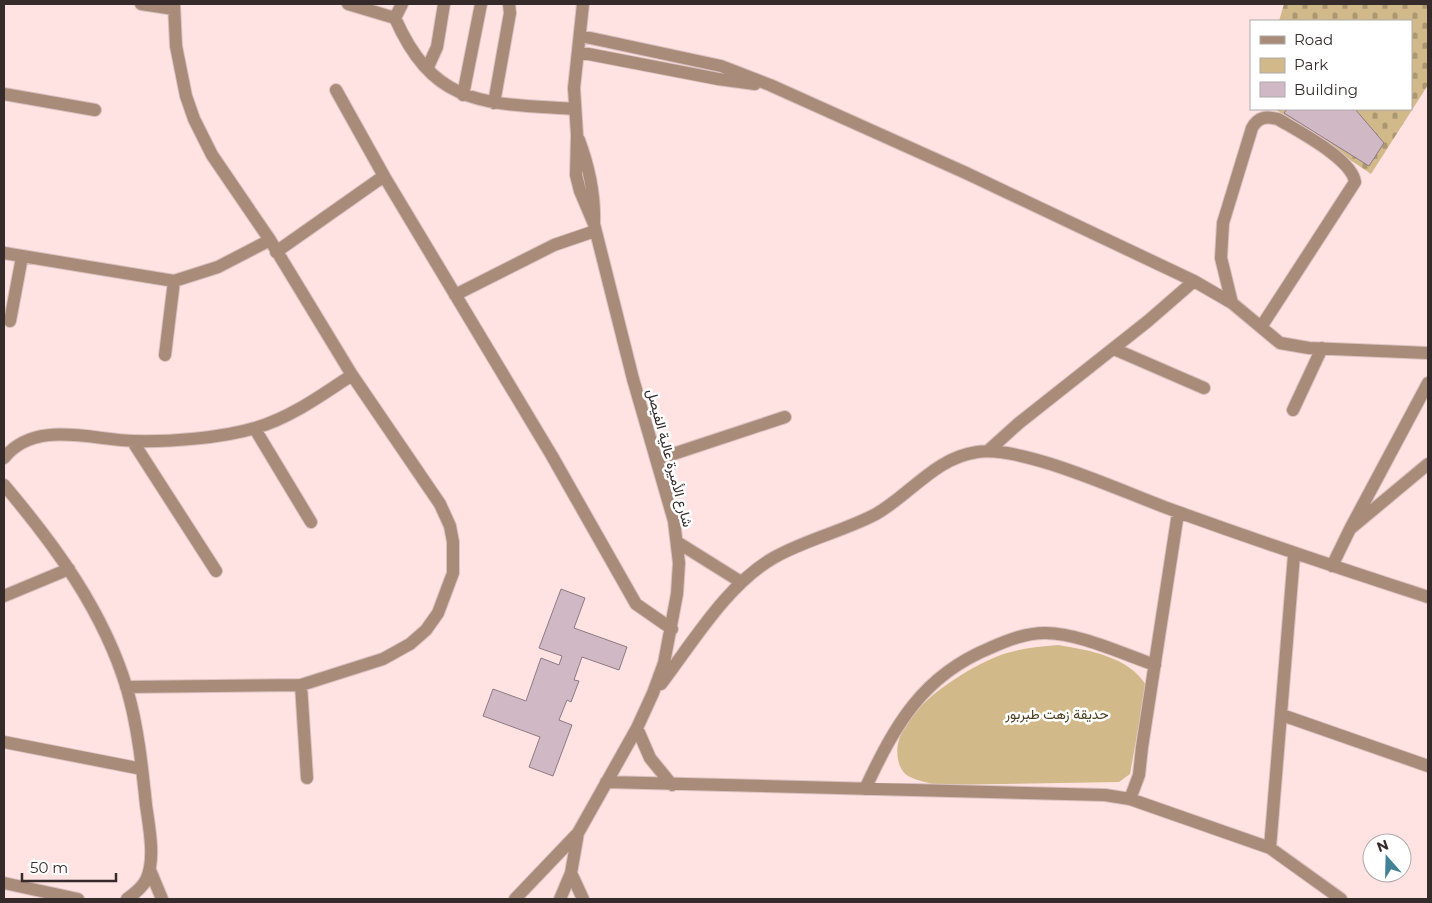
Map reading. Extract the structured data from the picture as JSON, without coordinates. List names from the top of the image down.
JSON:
{
  "streets": {
    "street": ["شارع الأميرة عالية الفيصل"]
  },
  "parks": ["حديقة زهت طبربور"],
  "legend": ["Road", "Park", "Building"],
  "scale_bar": "50 m",
  "north": "top"
}
